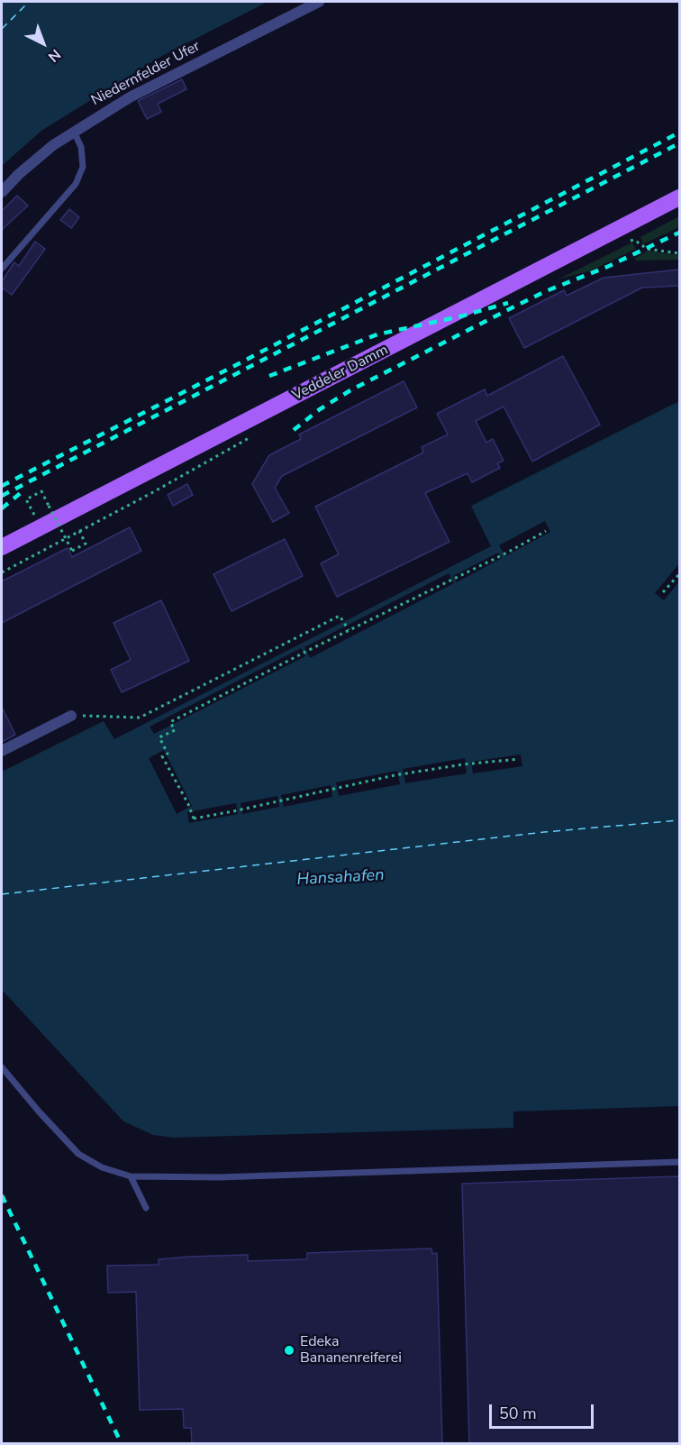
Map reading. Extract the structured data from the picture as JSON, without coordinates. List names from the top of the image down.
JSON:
{
  "streets": {
    "main road": ["Veddeler Damm"],
    "street": ["Niedernfelder Ufer"]
  },
  "water": ["Hansahafen"],
  "places": ["Edeka Bananenreiferei"],
  "scale_bar": "50 m",
  "north": "bottom right"
}
